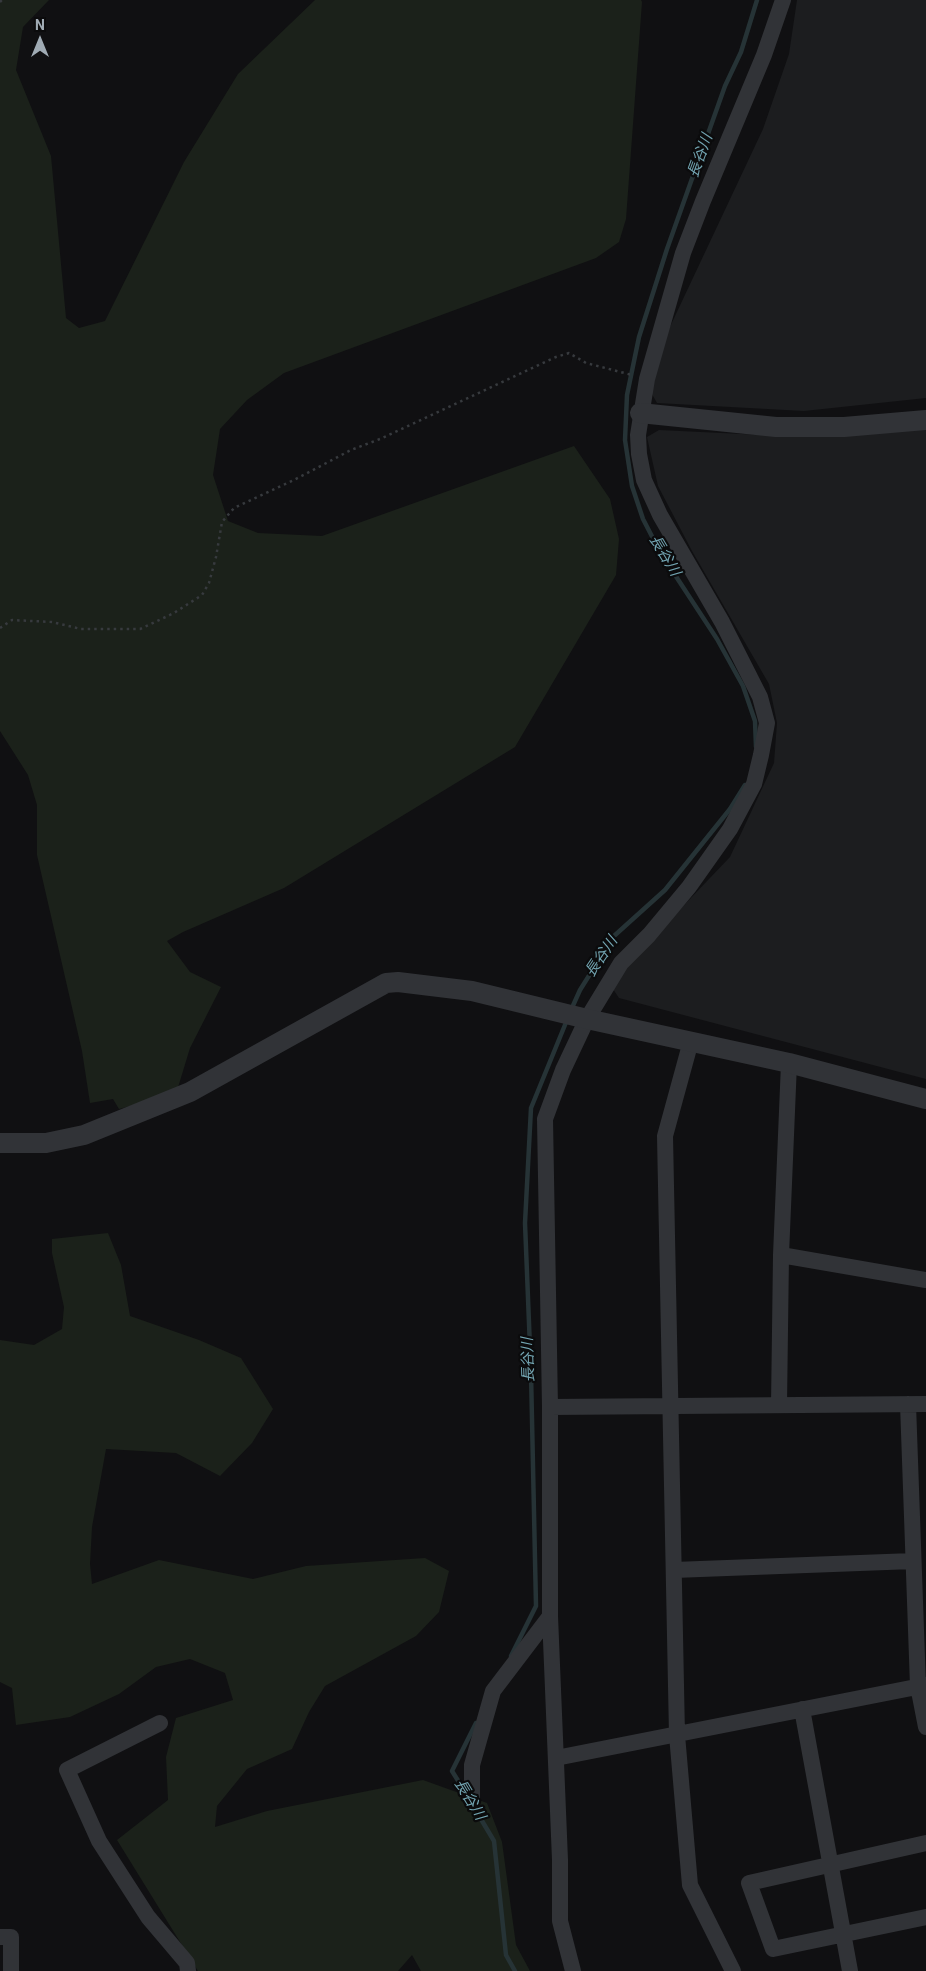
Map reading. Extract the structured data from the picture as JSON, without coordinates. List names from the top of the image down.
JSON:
{
  "water": ["長谷川"],
  "north": "top"
}
